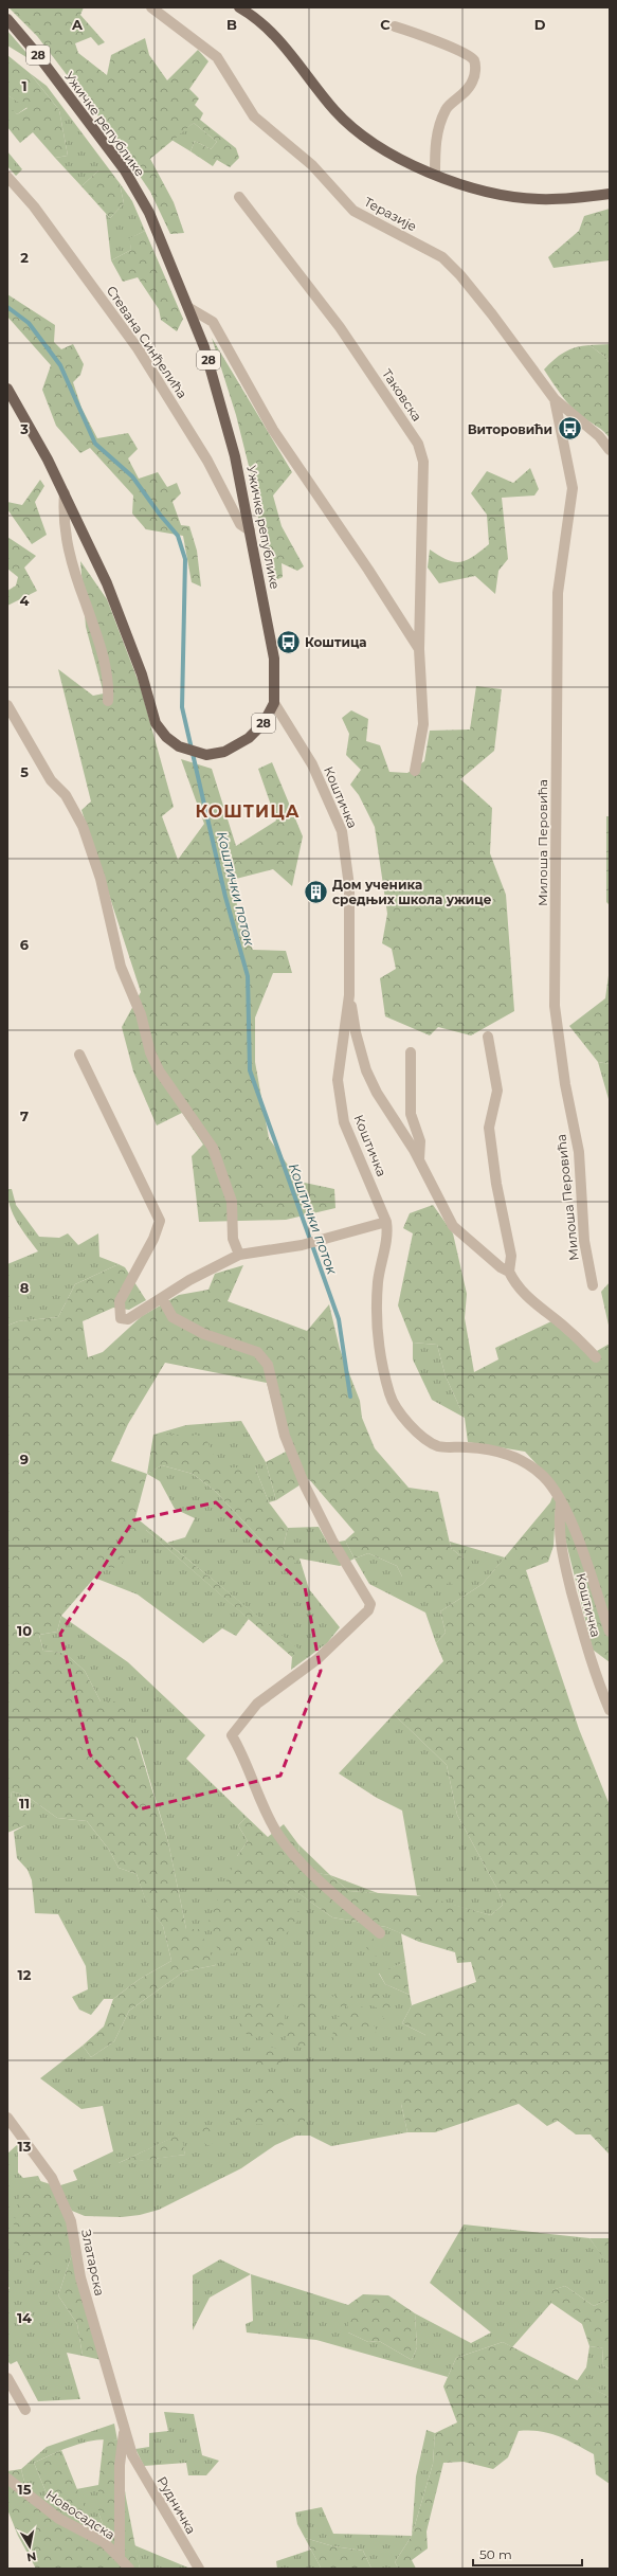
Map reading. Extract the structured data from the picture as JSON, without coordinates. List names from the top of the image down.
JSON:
{
  "streets": {
    "main road": ["28", "Ужичке републике"],
    "street": [
      "Теразије",
      "Стевана Синђелића",
      "Таковска",
      "Коштичка",
      "Милоша Перовића",
      "Златарска",
      "Рудничка",
      "Новосадска"
    ]
  },
  "crossings": [
    ["Ужичке републике", "Стевана Синђелића"],
    ["Ужичке републике", "Таковска"],
    ["Ужичке републике", "Коштичка"],
    ["Теразије", "Милоша Перовића"],
    ["Златарска", "Рудничка"],
    ["Златарска", "Новосадска"]
  ],
  "districts": ["КОШТИЦА"],
  "water": ["Коштички поток"],
  "places": {
    "bus stop": ["Виторовићи", "Коштица"],
    "building": ["Дом ученика средњих школа ужице"]
  },
  "scale_bar": "50 m",
  "north": "bottom",
  "grid": {
    "columns": [
      "A",
      "B",
      "C",
      "D"
    ],
    "rows": [
      "1",
      "2",
      "3",
      "4",
      "5",
      "6",
      "7",
      "8",
      "9",
      "10",
      "11",
      "12",
      "13",
      "14",
      "15"
    ]
  }
}
